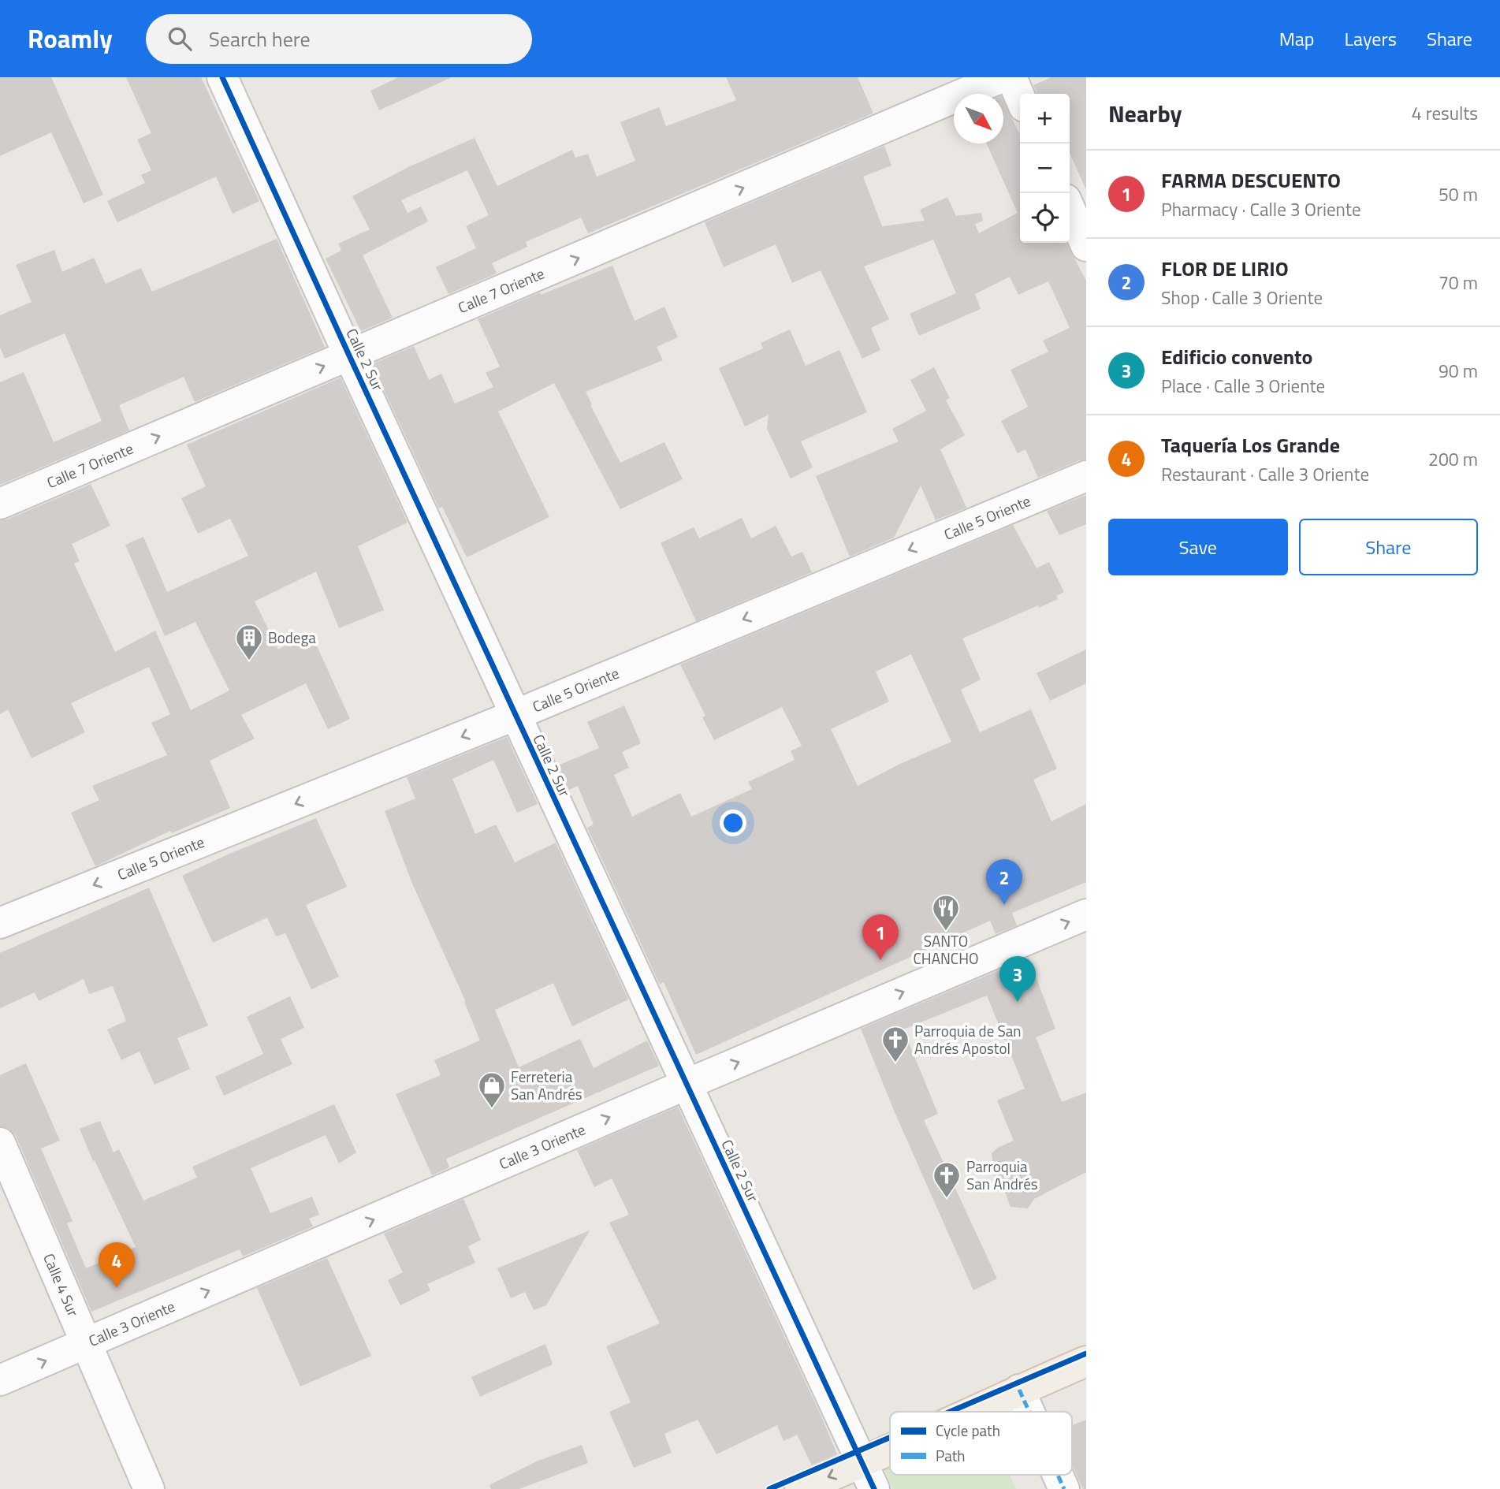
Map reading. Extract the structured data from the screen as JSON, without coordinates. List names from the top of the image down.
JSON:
{
  "streets": {
    "street": [
      "Calle 7 Oriente",
      "Calle 2 Sur",
      "Calle 5 Oriente",
      "Calle 3 Oriente",
      "Calle 4 Sur"
    ]
  },
  "crossings": [
    ["Calle 7 Oriente", "Calle 2 Sur"],
    ["Calle 2 Sur", "Calle 5 Oriente"],
    ["Calle 2 Sur", "Calle 3 Oriente"],
    ["Calle 3 Oriente", "Calle 4 Sur"]
  ],
  "one_way": ["Calle 7 Oriente", "Calle 5 Oriente", "Calle 3 Oriente"],
  "places": {
    "building": ["Bodega"],
    "restaurant": ["SANTO CHANCHO"],
    "church": ["Parroquia de San Andrés Apostol", "Parroquia San Andrés"],
    "shop": ["Ferreteria San Andrés"]
  },
  "legend": ["Cycle path", "Path"],
  "north": "bottom right",
  "page": {
    "header": "Roamly",
    "search": "Search here",
    "nav": ["Map", "Layers", "Share"],
    "heading": ["Nearby", "4 results"],
    "map_buttons": ["+", "−"],
    "list": [
      {
        "mark": "1",
        "name": "FARMA DESCUENTO",
        "note": "Pharmacy · Calle 3 Oriente",
        "value": "50 m"
      },
      {
        "mark": "2",
        "name": "FLOR DE LIRIO",
        "note": "Shop · Calle 3 Oriente",
        "value": "70 m"
      },
      {
        "mark": "3",
        "name": "Edificio convento",
        "note": "Place · Calle 3 Oriente",
        "value": "90 m"
      },
      {
        "mark": "4",
        "name": "Taquería Los Grande",
        "note": "Restaurant · Calle 3 Oriente",
        "value": "200 m"
      }
    ],
    "buttons": ["Save", "Share"],
    "pins": [
      "2",
      "1",
      "3",
      "4"
    ]
  }
}
